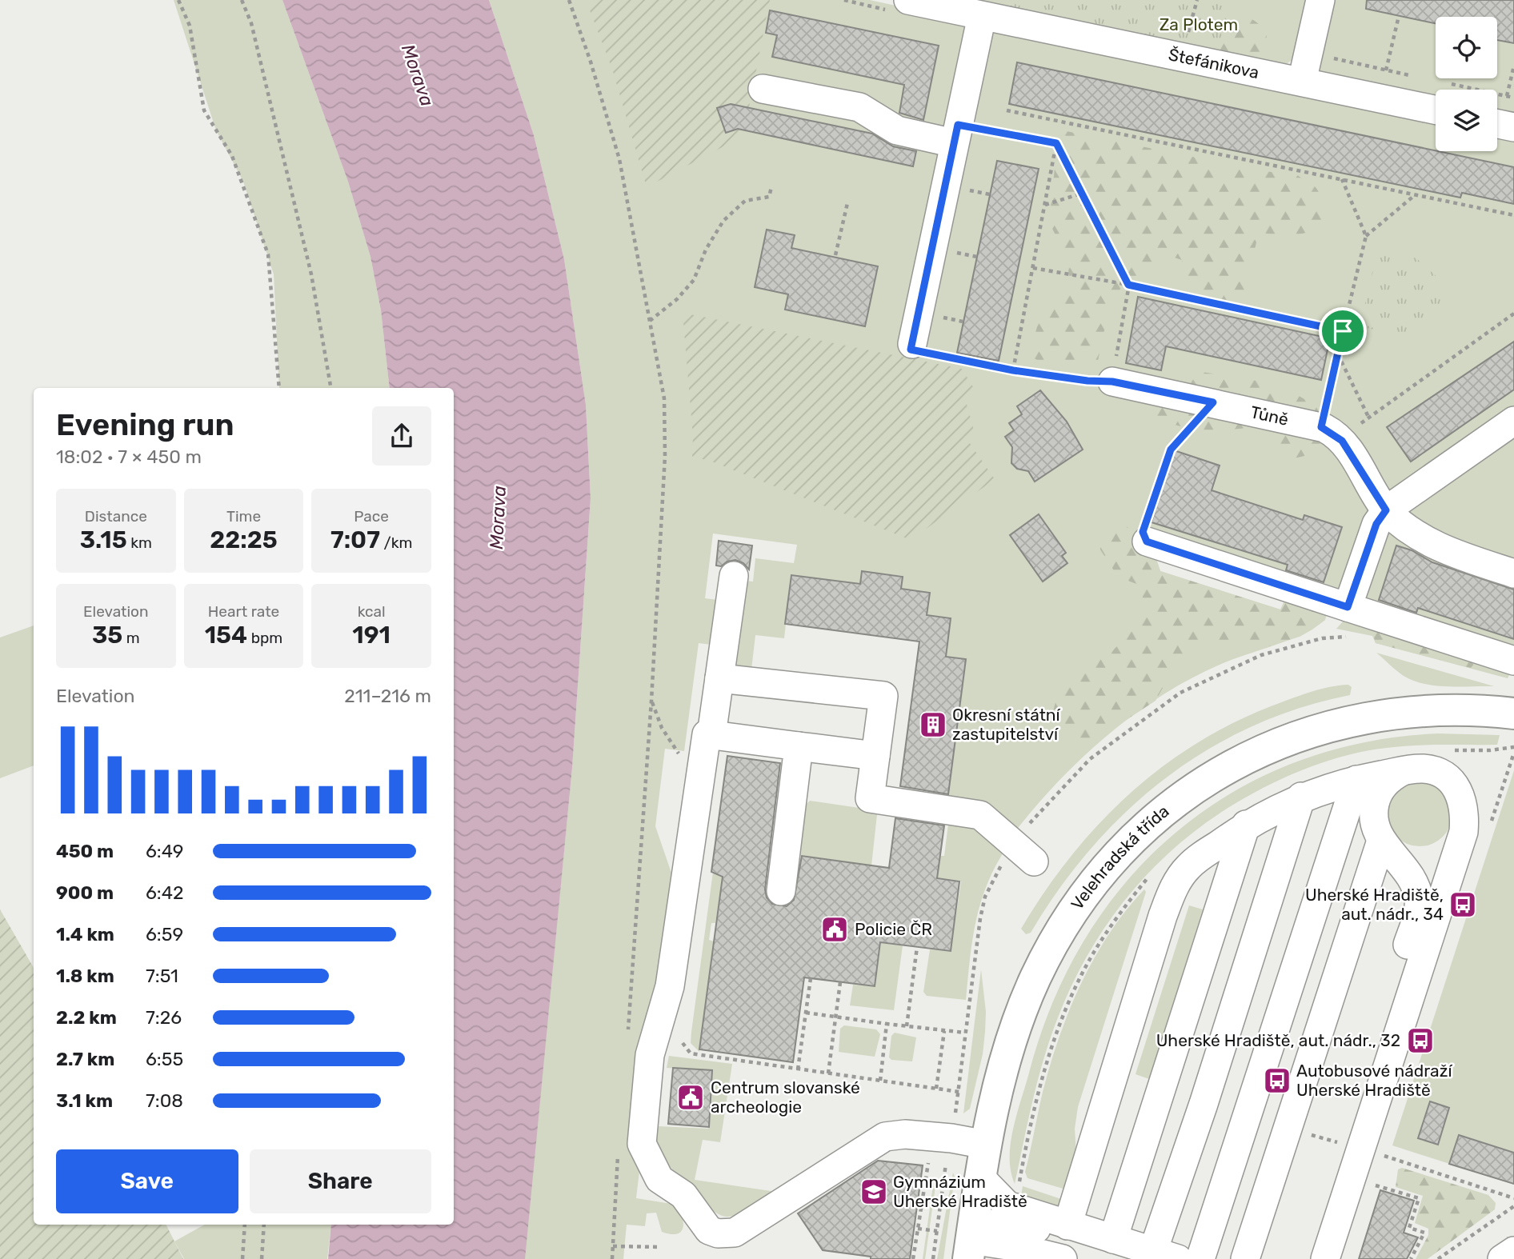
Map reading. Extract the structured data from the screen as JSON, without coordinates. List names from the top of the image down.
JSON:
{
  "streets": {
    "main road": ["Velehradská třída"],
    "street": ["Štefánikova", "Tůně"]
  },
  "water": ["Morava"],
  "parks": ["Za Plotem"],
  "places": {
    "building": ["Okresní státní zastupitelství"],
    "bus stop": ["Uherské Hradiště, aut. nádr., 34", "Uherské Hradiště, aut. nádr., 32", "Autobusové nádraží Uherské Hradiště"],
    "public building": ["Policie ČR", "Centrum slovanské archeologie"],
    "school or university": ["Gymnázium Uherské Hradiště"]
  },
  "page": {
    "heading": ["Evening run", "18:02 · 7 × 450 m"],
    "stats": [
      ["Distance", "3.15 km"],
      ["Time", "22:25"],
      ["Pace", "7:07 /km"],
      ["Elevation", "35 m"],
      ["Heart rate", "154 bpm"],
      ["kcal", "191"]
    ],
    "chart": ["Elevation", "211–216 m"],
    "list": [
      {
        "name": "450 m",
        "note": "6:49"
      },
      {
        "name": "900 m",
        "note": "6:42"
      },
      {
        "name": "1.4 km",
        "note": "6:59"
      },
      {
        "name": "1.8 km",
        "note": "7:51"
      },
      {
        "name": "2.2 km",
        "note": "7:26"
      },
      {
        "name": "2.7 km",
        "note": "6:55"
      },
      {
        "name": "3.1 km",
        "note": "7:08"
      }
    ],
    "buttons": ["Save", "Share"]
  }
}
